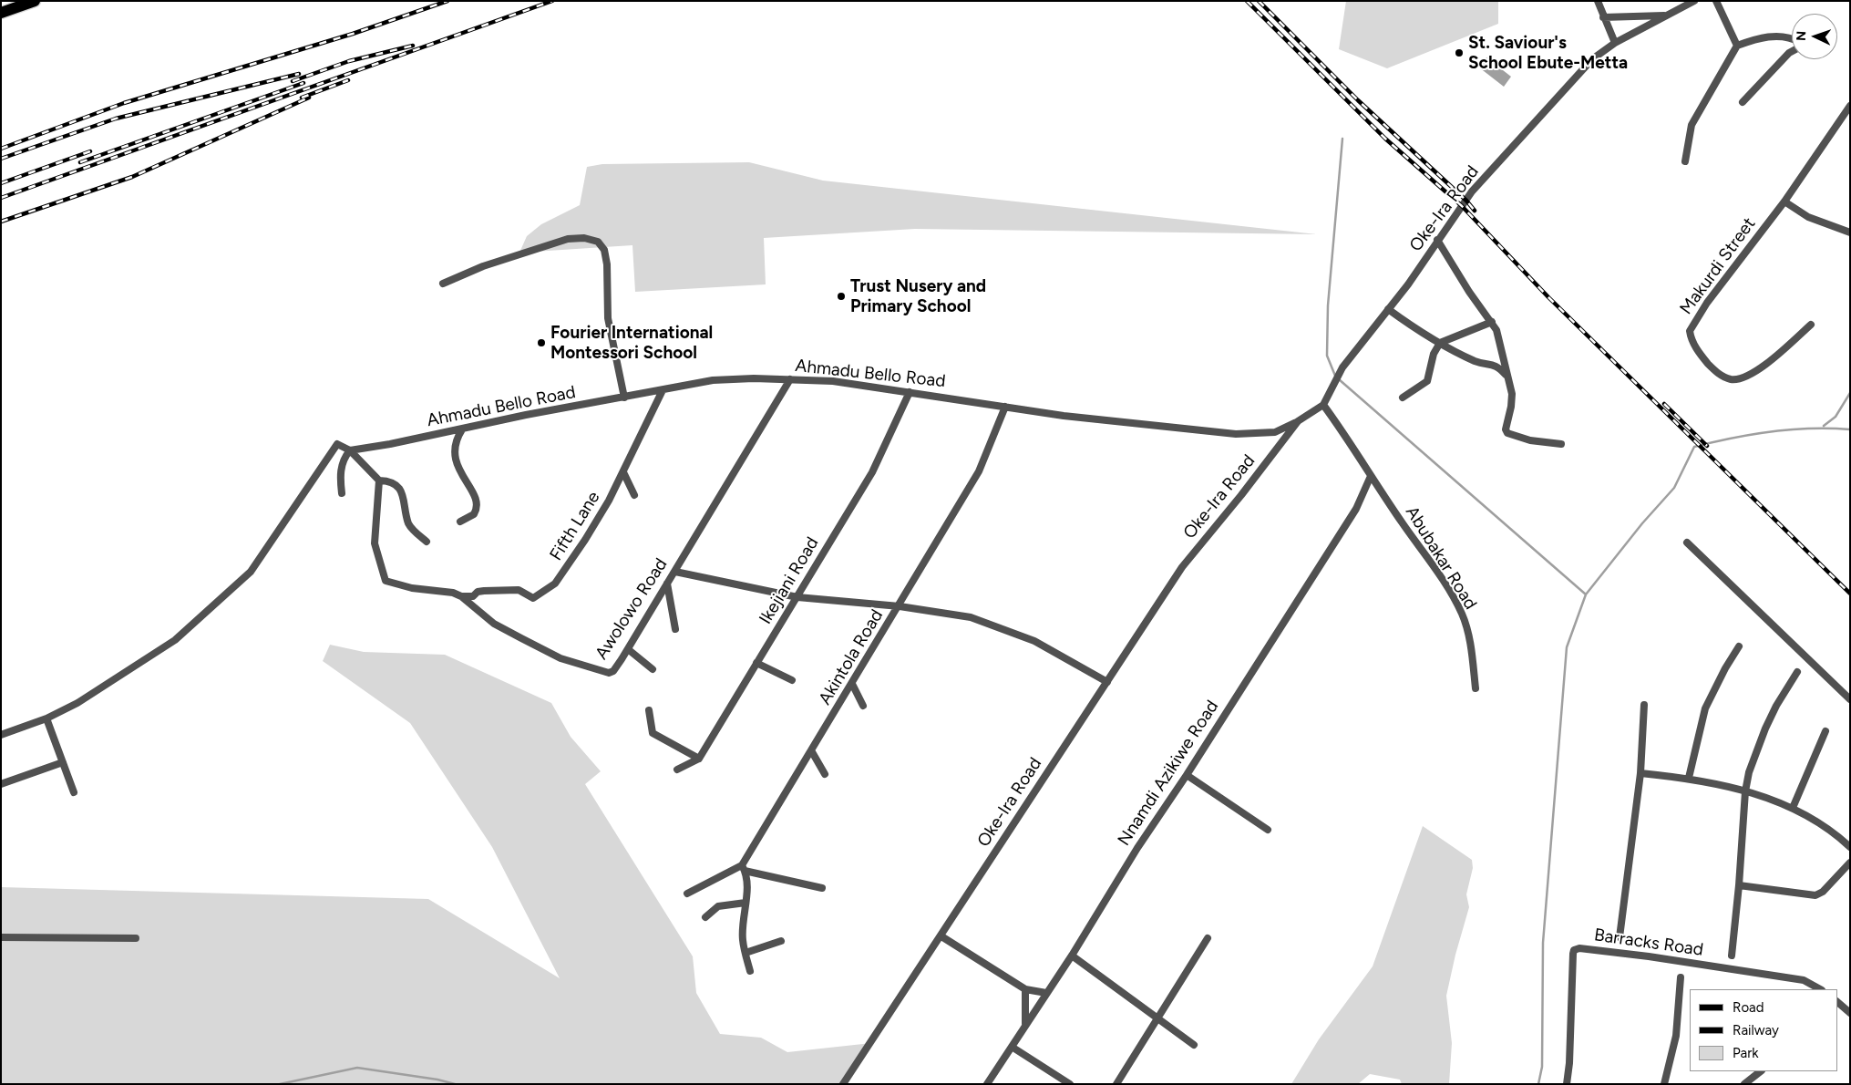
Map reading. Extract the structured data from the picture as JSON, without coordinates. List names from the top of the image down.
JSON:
{
  "streets": {
    "street": [
      "Oke-Ira Road",
      "Makurdi Street",
      "Ahmadu Bello Road",
      "Fifth Lane",
      "Abubakar Road",
      "Ikejiani Road",
      "Awolowo Road",
      "Akintola Road",
      "Nnamdi Azikiwe Road",
      "Barracks Road"
    ]
  },
  "crossings": [
    ["Oke-Ira Road", "Ahmadu Bello Road"],
    ["Ahmadu Bello Road", "Fifth Lane"],
    ["Ahmadu Bello Road", "Ikejiani Road"],
    ["Ahmadu Bello Road", "Awolowo Road"],
    ["Ahmadu Bello Road", "Akintola Road"],
    ["Fifth Lane", "Awolowo Road"],
    ["Abubakar Road", "Nnamdi Azikiwe Road"]
  ],
  "places": ["St. Saviour's School Ebute-Metta", "Trust Nusery and Primary School", "Fourier International Montessori School"],
  "legend": ["Road", "Railway", "Park"],
  "north": "left"
}
